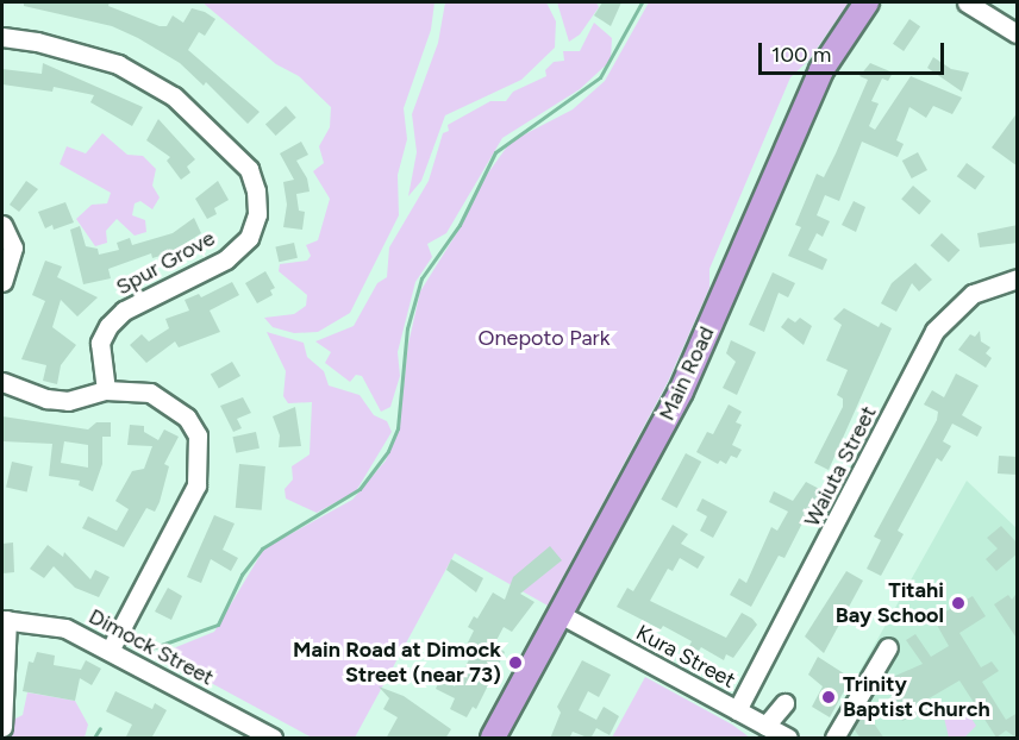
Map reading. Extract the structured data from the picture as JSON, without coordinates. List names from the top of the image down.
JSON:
{
  "streets": {
    "main road": ["Main Road"],
    "street": [
      "Spur Grove",
      "Waiuta Street",
      "Dimock Street",
      "Kura Street"
    ]
  },
  "crossings": [
    ["Main Road", "Kura Street"],
    ["Waiuta Street", "Kura Street"]
  ],
  "parks": ["Onepoto Park"],
  "places": ["Titahi Bay School", "Main Road at Dimock Street (near 73)", "Trinity Baptist Church"],
  "scale_bar": "100 m"
}
